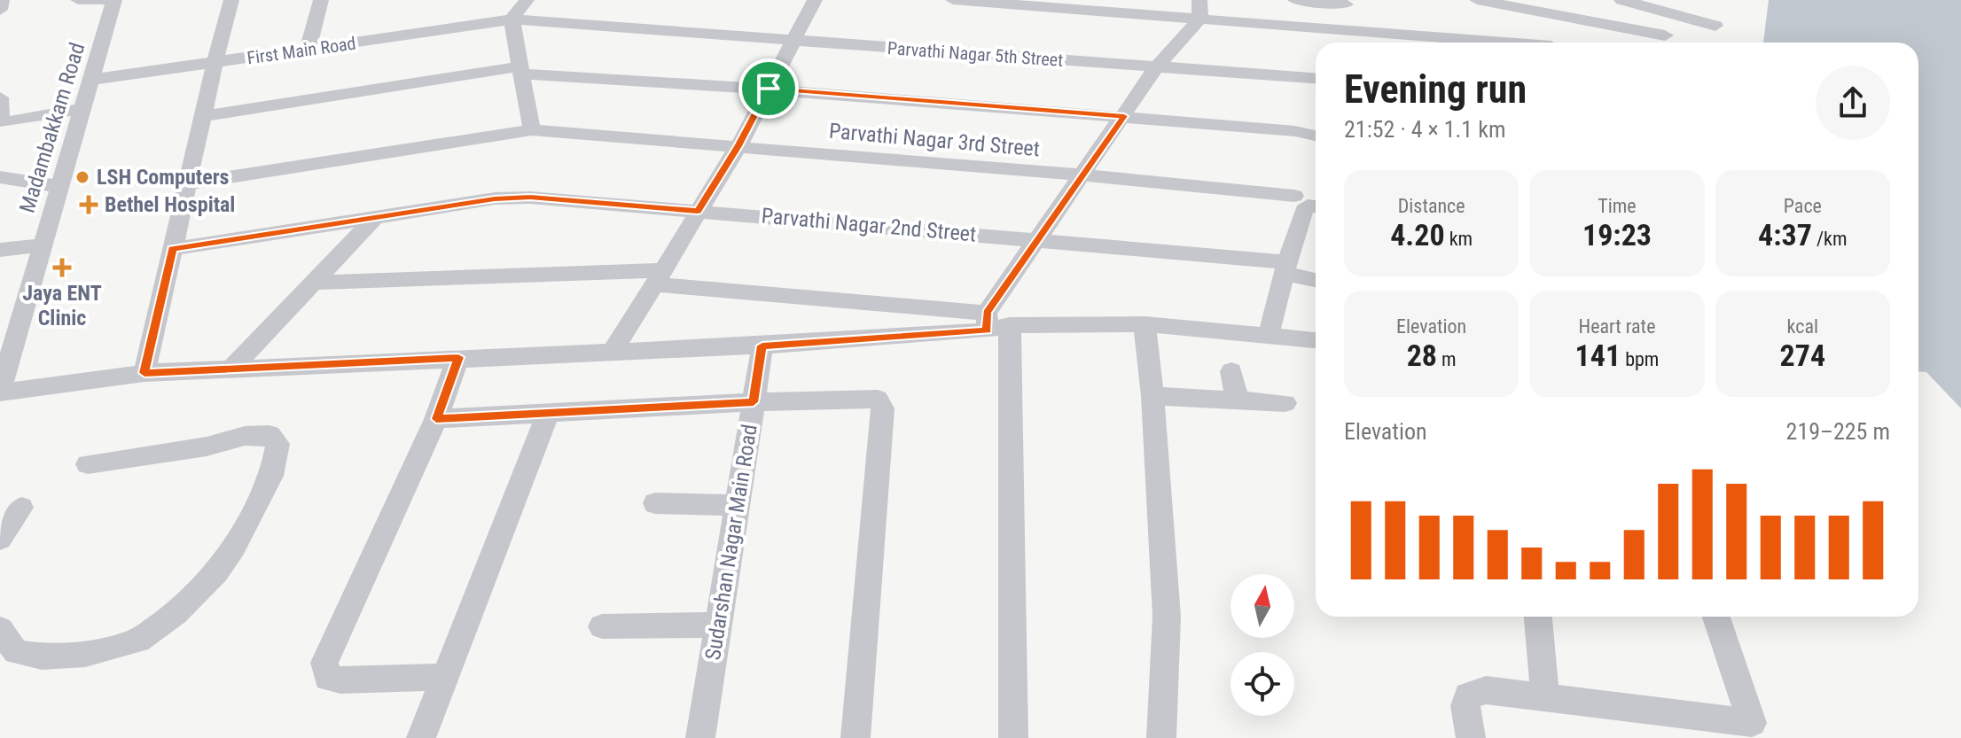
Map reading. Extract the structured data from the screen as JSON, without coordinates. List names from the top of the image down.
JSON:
{
  "streets": {
    "street": [
      "First Main Road",
      "Parvathi Nagar 5th Street",
      "Madambakkam Road",
      "Parvathi Nagar 3rd Street",
      "Parvathi Nagar 2nd Street",
      "Sudarshan Nagar Main Road"
    ]
  },
  "crossings": [
    ["First Main Road", "Parvathi Nagar 5th Street"],
    ["First Main Road", "Madambakkam Road"]
  ],
  "places": {
    "other": ["LSH Computers"],
    "health": ["Bethel Hospital", "Jaya ENT Clinic"]
  },
  "north": "top",
  "page": {
    "heading": ["Evening run", "21:52 · 4 × 1.1 km"],
    "stats": [
      ["Distance", "4.20 km"],
      ["Time", "19:23"],
      ["Pace", "4:37 /km"],
      ["Elevation", "28 m"],
      ["Heart rate", "141 bpm"],
      ["kcal", "274"]
    ],
    "chart": ["Elevation", "219–225 m"]
  }
}
